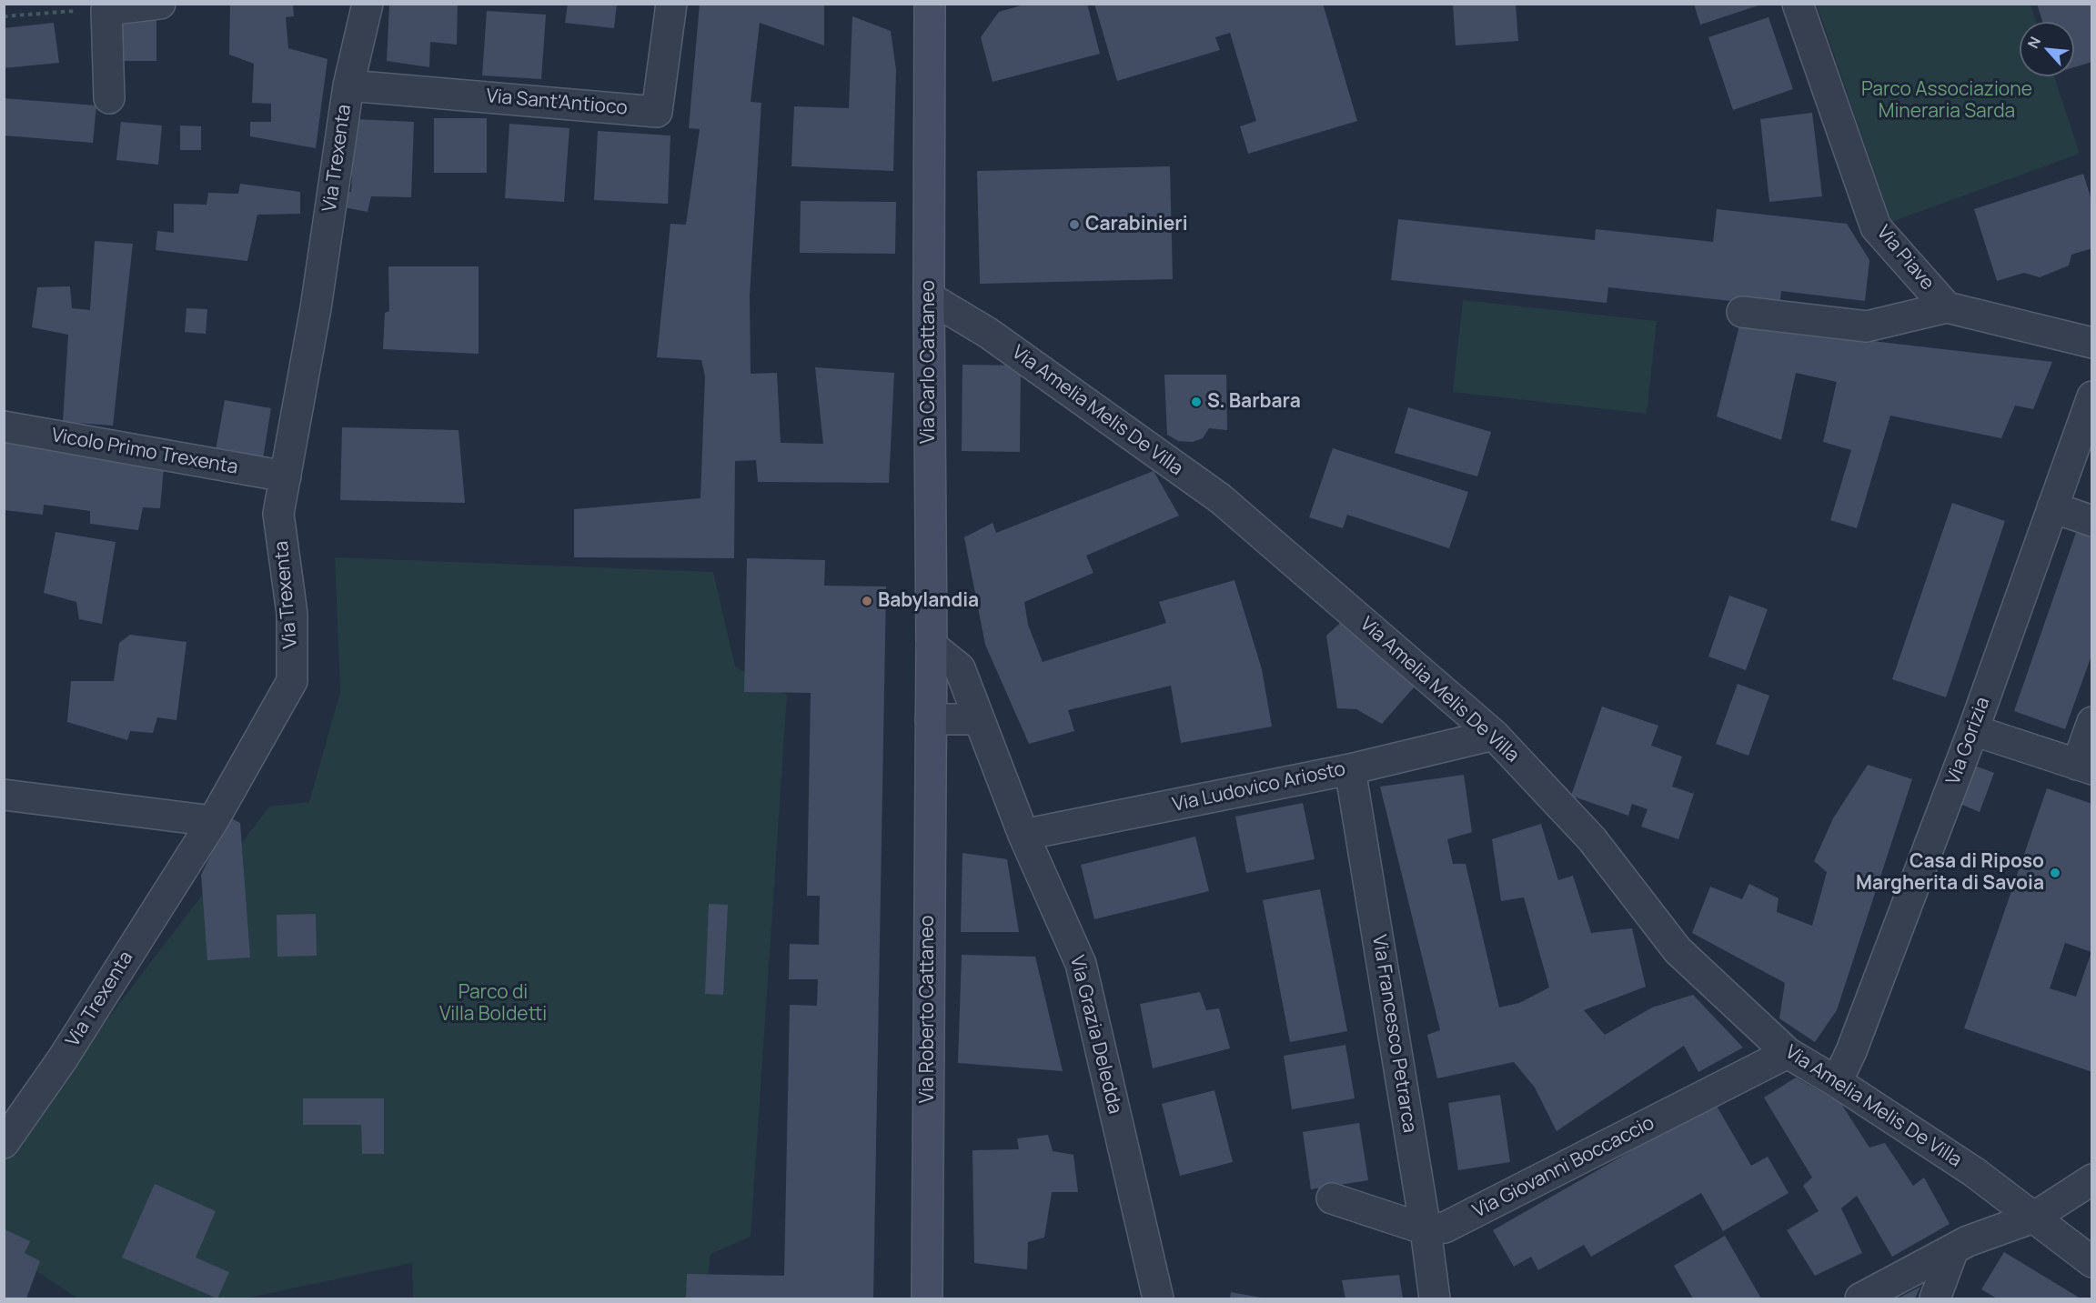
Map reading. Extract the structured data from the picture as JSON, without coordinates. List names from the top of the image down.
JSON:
{
  "streets": {
    "main road": ["Via Carlo Cattaneo", "Via Roberto Cattaneo"],
    "street": [
      "Via Sant'Antioco",
      "Via Trexenta",
      "Via Piave",
      "Via Amelia Melis De Villa",
      "Vicolo Primo Trexenta",
      "Via Gorizia",
      "Via Ludovico Ariosto",
      "Via Francesco Petrarca",
      "Via Grazia Deledda",
      "Via Giovanni Boccaccio"
    ]
  },
  "crossings": [
    ["Via Sant'Antioco", "Via Trexenta"],
    ["Via Trexenta", "Vicolo Primo Trexenta"],
    ["Via Carlo Cattaneo", "Via Amelia Melis De Villa"],
    ["Via Carlo Cattaneo", "Via Roberto Cattaneo"],
    ["Via Carlo Cattaneo", "Via Grazia Deledda"],
    ["Via Amelia Melis De Villa", "Via Gorizia"],
    ["Via Amelia Melis De Villa", "Via Ludovico Ariosto"],
    ["Via Amelia Melis De Villa", "Via Giovanni Boccaccio"],
    ["Via Ludovico Ariosto", "Via Francesco Petrarca"],
    ["Via Ludovico Ariosto", "Via Grazia Deledda"],
    ["Via Francesco Petrarca", "Via Giovanni Boccaccio"]
  ],
  "parks": ["Parco Associazione Mineraria Sarda", "Parco di Villa Boldetti"],
  "places": [
    "Carabinieri",
    "S. Barbara",
    "Babylandia",
    "Casa di Riposo Margherita di Savoia"
  ],
  "north": "top left"
}
